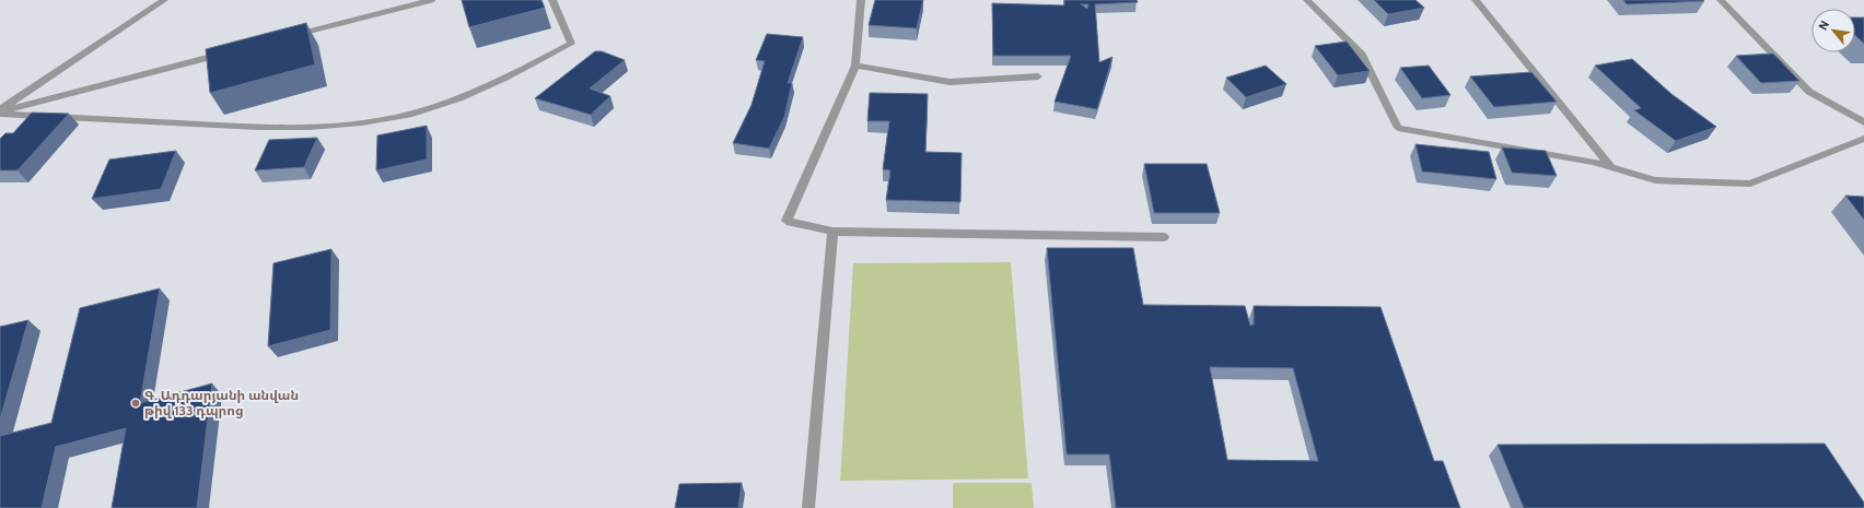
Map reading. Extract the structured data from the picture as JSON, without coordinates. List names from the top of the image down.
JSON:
{
  "places": ["Գ. Ադդարյանի անվան թիվ 133 դպրոց"],
  "north": "top left"
}
